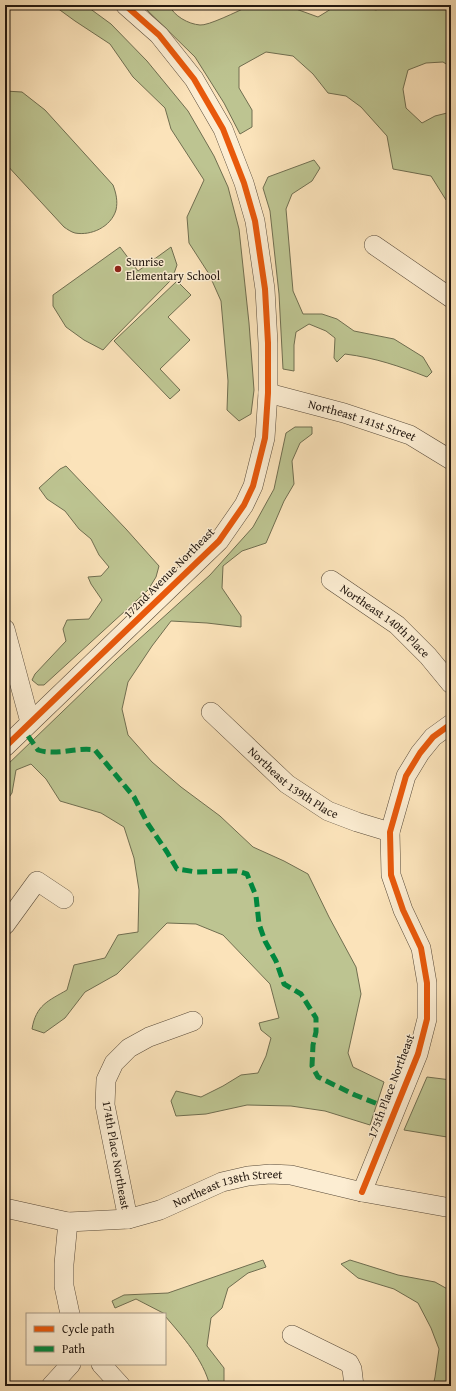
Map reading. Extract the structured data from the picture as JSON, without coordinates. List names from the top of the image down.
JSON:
{
  "streets": {
    "street": [
      "Northeast 141st Street",
      "172nd Avenue Northeast",
      "Northeast 140th Place",
      "Northeast 139th Place",
      "175th Place Northeast",
      "174th Place Northeast",
      "Northeast 138th Street"
    ]
  },
  "crossings": [
    ["Northeast 141st Street", "172nd Avenue Northeast"],
    ["Northeast 139th Place", "175th Place Northeast"],
    ["175th Place Northeast", "Northeast 138th Street"],
    ["174th Place Northeast", "Northeast 138th Street"]
  ],
  "places": ["Sunrise Elementary School"],
  "legend": ["Cycle path", "Path"]
}
